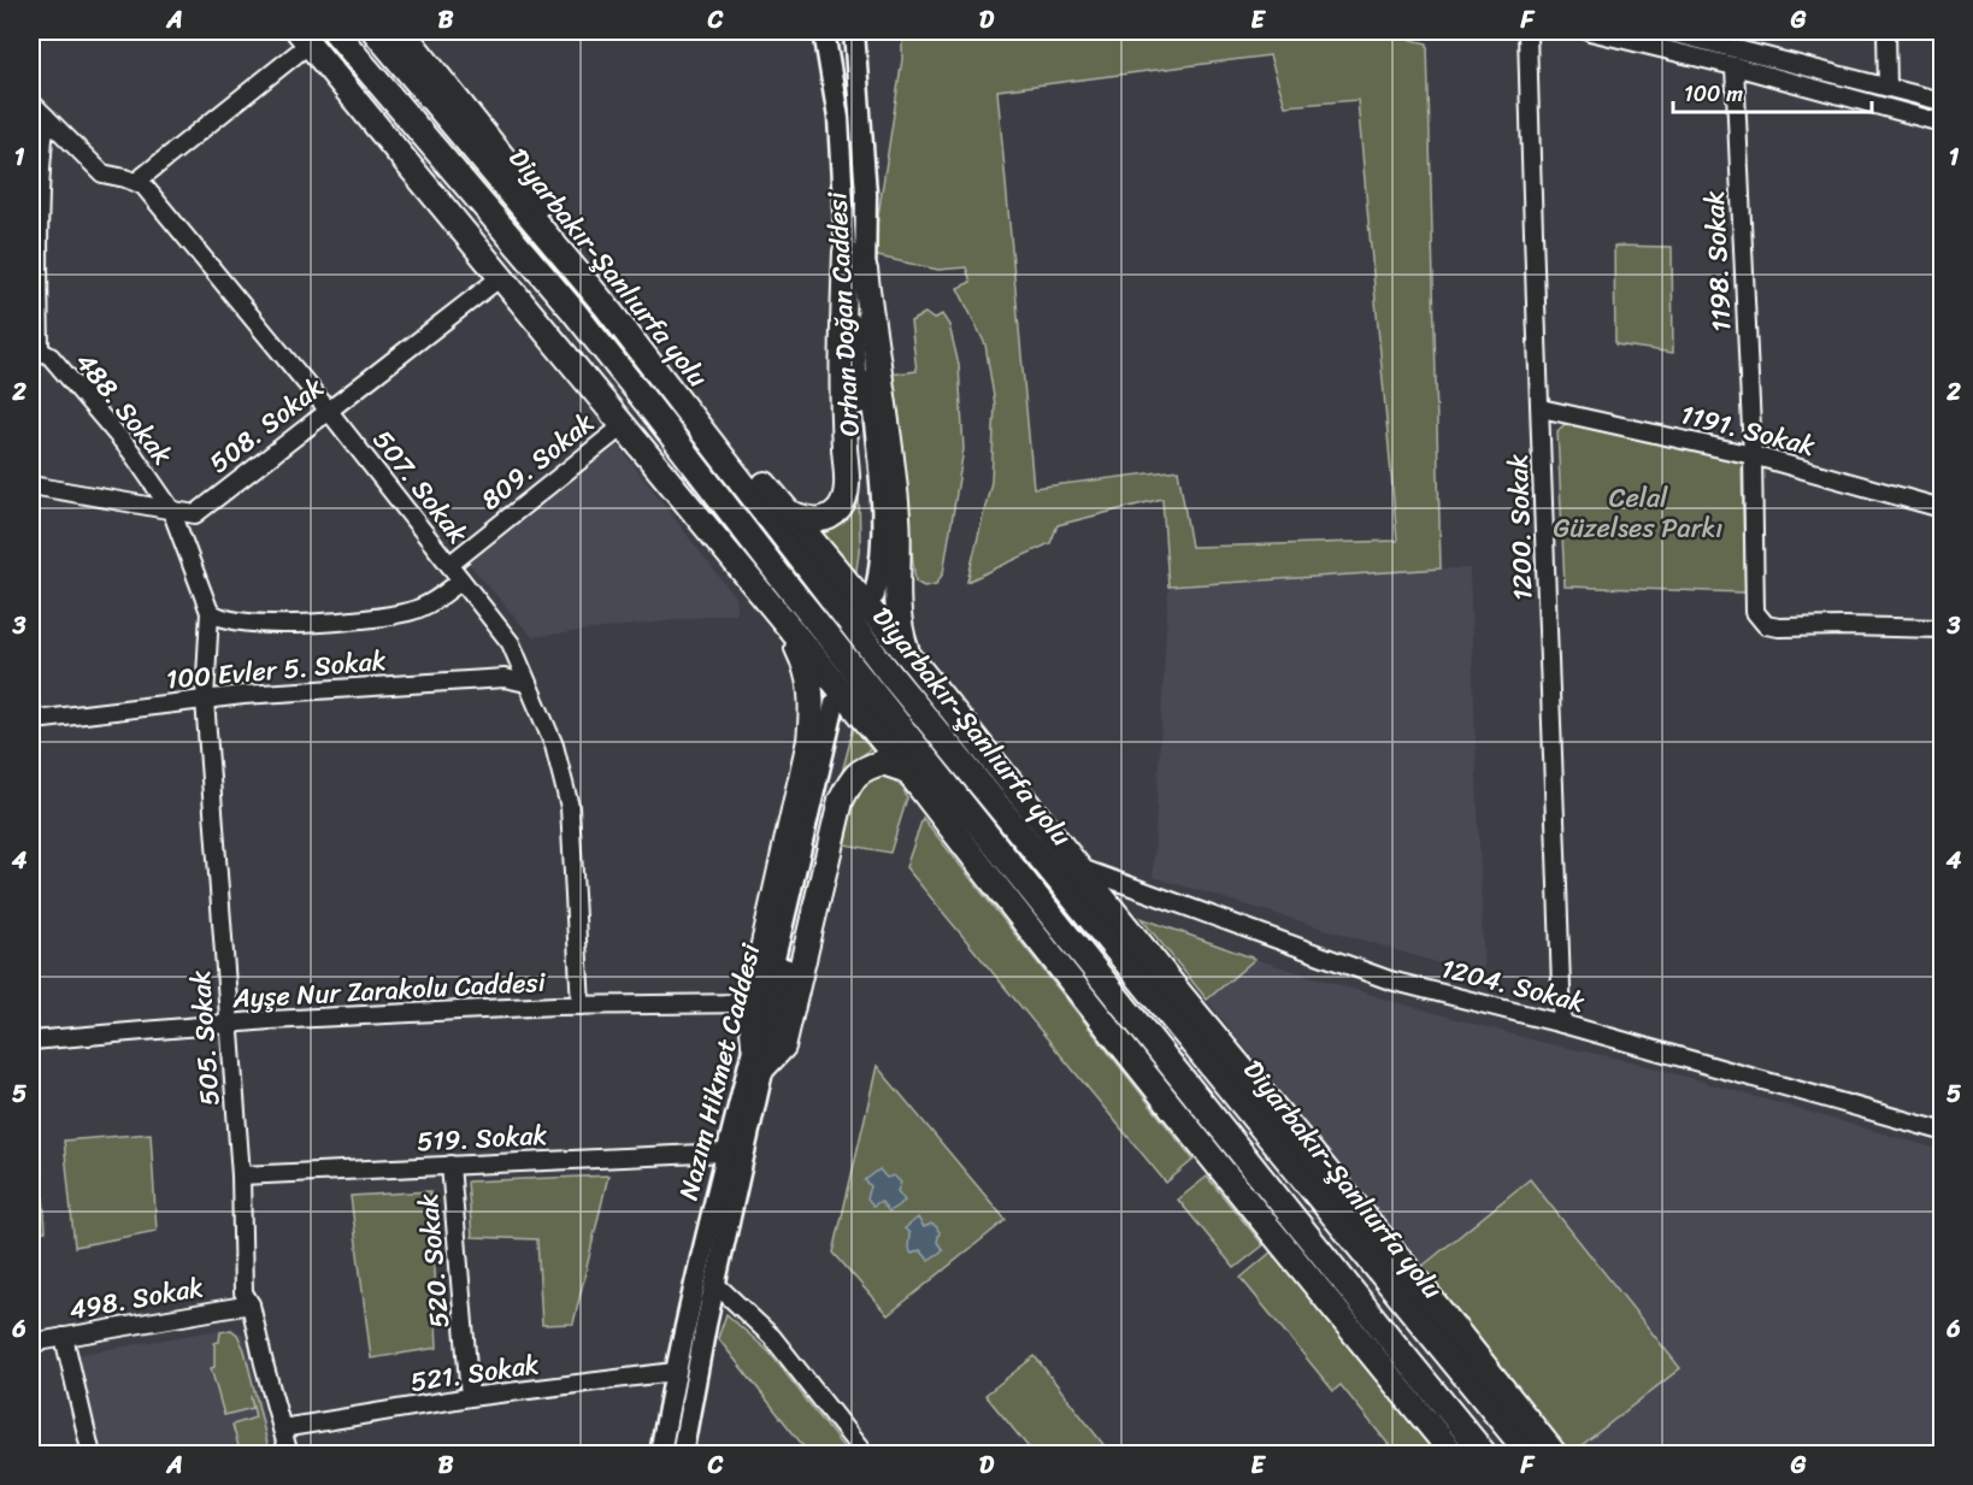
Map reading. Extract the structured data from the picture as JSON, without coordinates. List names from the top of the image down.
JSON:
{
  "streets": {
    "highway": ["Diyarbakır-Şanlıurfa yolu"],
    "main road": ["Orhan Doğan Caddesi", "Nazım Hikmet Caddesi"],
    "street": [
      "1198. Sokak",
      "488. Sokak",
      "508. Sokak",
      "1191. Sokak",
      "809. Sokak",
      "507. Sokak",
      "1200. Sokak",
      "100 Evler 5. Sokak",
      "1204. Sokak",
      "Ayşe Nur Zarakolu Caddesi",
      "505. Sokak",
      "519. Sokak",
      "520. Sokak",
      "498. Sokak",
      "521. Sokak"
    ]
  },
  "crossings": [
    ["1198. Sokak", "1191. Sokak"],
    ["488. Sokak", "508. Sokak"],
    ["488. Sokak", "505. Sokak"],
    ["508. Sokak", "507. Sokak"],
    ["1191. Sokak", "1200. Sokak"],
    ["809. Sokak", "507. Sokak"],
    ["507. Sokak", "100 Evler 5. Sokak"],
    ["507. Sokak", "Ayşe Nur Zarakolu Caddesi"],
    ["1200. Sokak", "1204. Sokak"],
    ["100 Evler 5. Sokak", "505. Sokak"],
    ["Ayşe Nur Zarakolu Caddesi", "505. Sokak"],
    ["505. Sokak", "519. Sokak"],
    ["505. Sokak", "498. Sokak"],
    ["505. Sokak", "521. Sokak"],
    ["Nazım Hikmet Caddesi", "519. Sokak"],
    ["Nazım Hikmet Caddesi", "521. Sokak"],
    ["519. Sokak", "520. Sokak"],
    ["520. Sokak", "521. Sokak"]
  ],
  "parks": ["Celal Güzelses Parkı"],
  "scale_bar": "100 m",
  "grid": {
    "columns": [
      "A",
      "B",
      "C",
      "D",
      "E",
      "F",
      "G"
    ],
    "rows": [
      "1",
      "2",
      "3",
      "4",
      "5",
      "6"
    ]
  }
}
